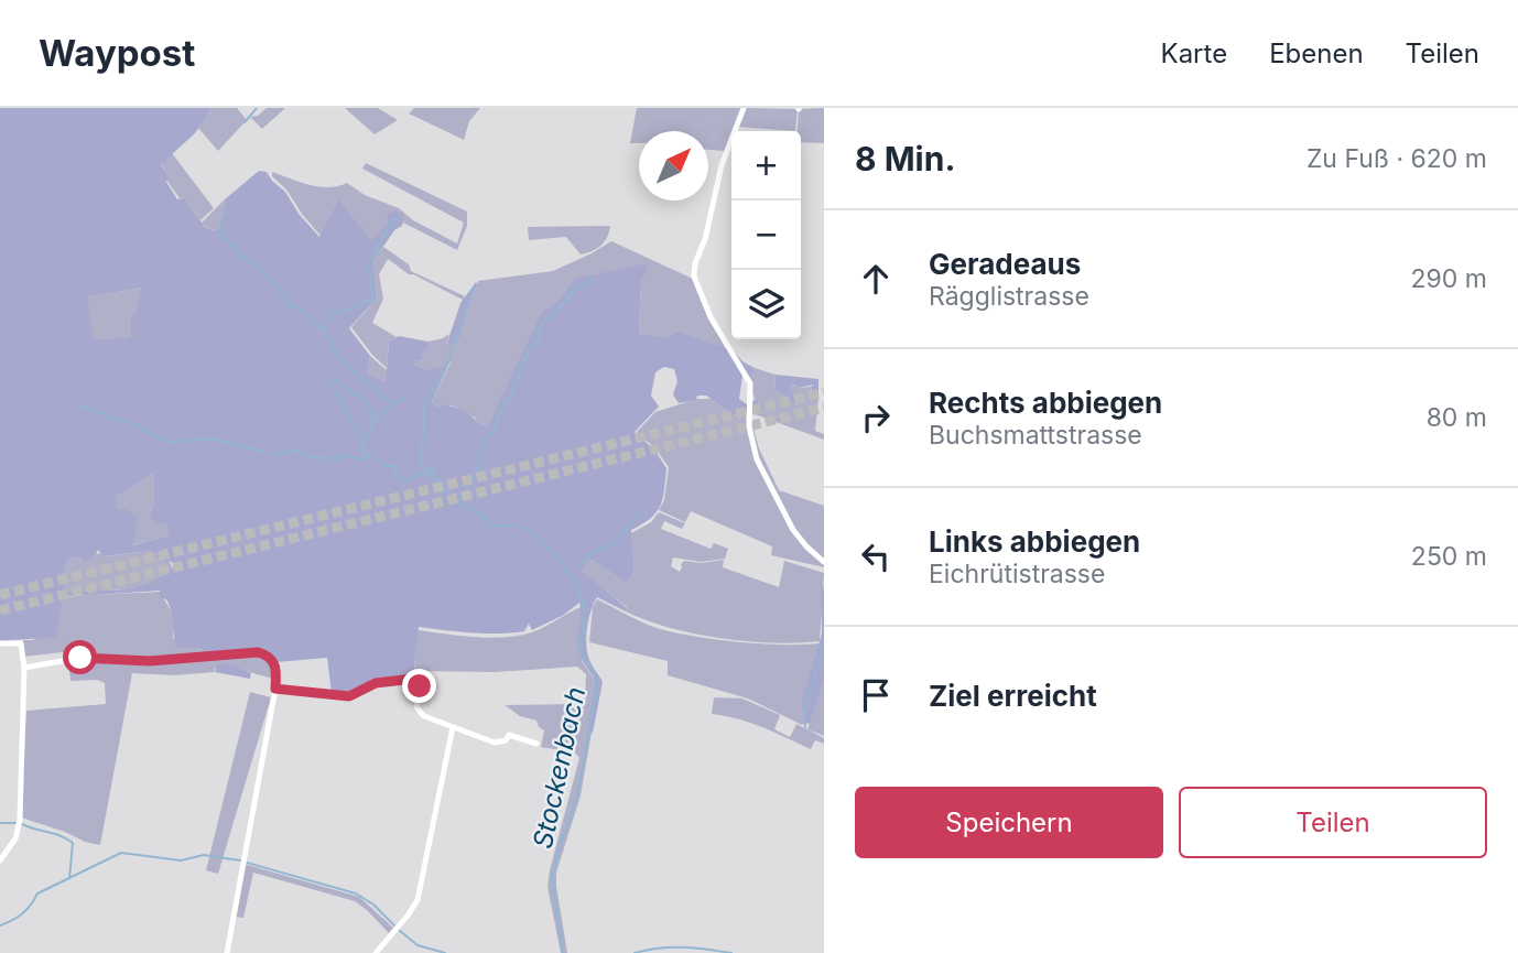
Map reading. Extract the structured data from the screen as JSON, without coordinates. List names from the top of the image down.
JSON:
{
  "water": ["Stockenbach"],
  "north": "top right",
  "page": {
    "header": "Waypost",
    "nav": ["Karte", "Ebenen", "Teilen"],
    "heading": ["8 Min.", "Zu Fuß · 620 m"],
    "map_buttons": ["+", "−"],
    "list": [
      ["Geradeaus", "Rägglistrasse", "290 m"],
      ["Rechts abbiegen", "Buchsmattstrasse", "80 m"],
      ["Links abbiegen", "Eichrütistrasse", "250 m"],
      "Ziel erreicht"
    ],
    "buttons": ["Speichern", "Teilen"]
  }
}
